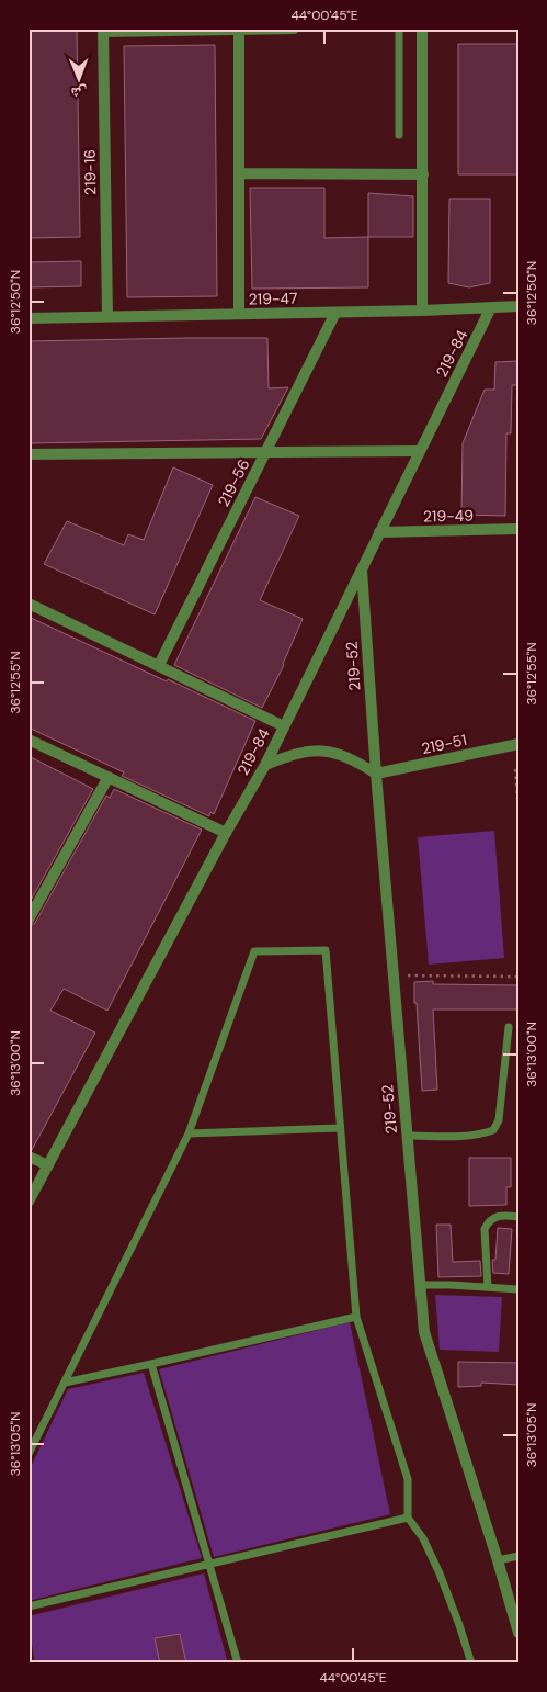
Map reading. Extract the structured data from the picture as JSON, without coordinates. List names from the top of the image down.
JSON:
{
  "streets": {
    "street": [
      "219-16",
      "219-47",
      "219-84",
      "219-56",
      "219-49",
      "219-52",
      "219-51"
    ]
  },
  "crossings": [
    ["219-16", "219-47"],
    ["219-47", "219-84"],
    ["219-47", "219-56"],
    ["219-84", "219-49"],
    ["219-84", "219-52"],
    ["219-52", "219-51"]
  ],
  "north": "bottom",
  "coordinates": [
    "44°00'45\"E",
    "36°12'50\"N",
    "36°12'55\"N",
    "36°13'00\"N",
    "36°13'05\"N"
  ]
}
